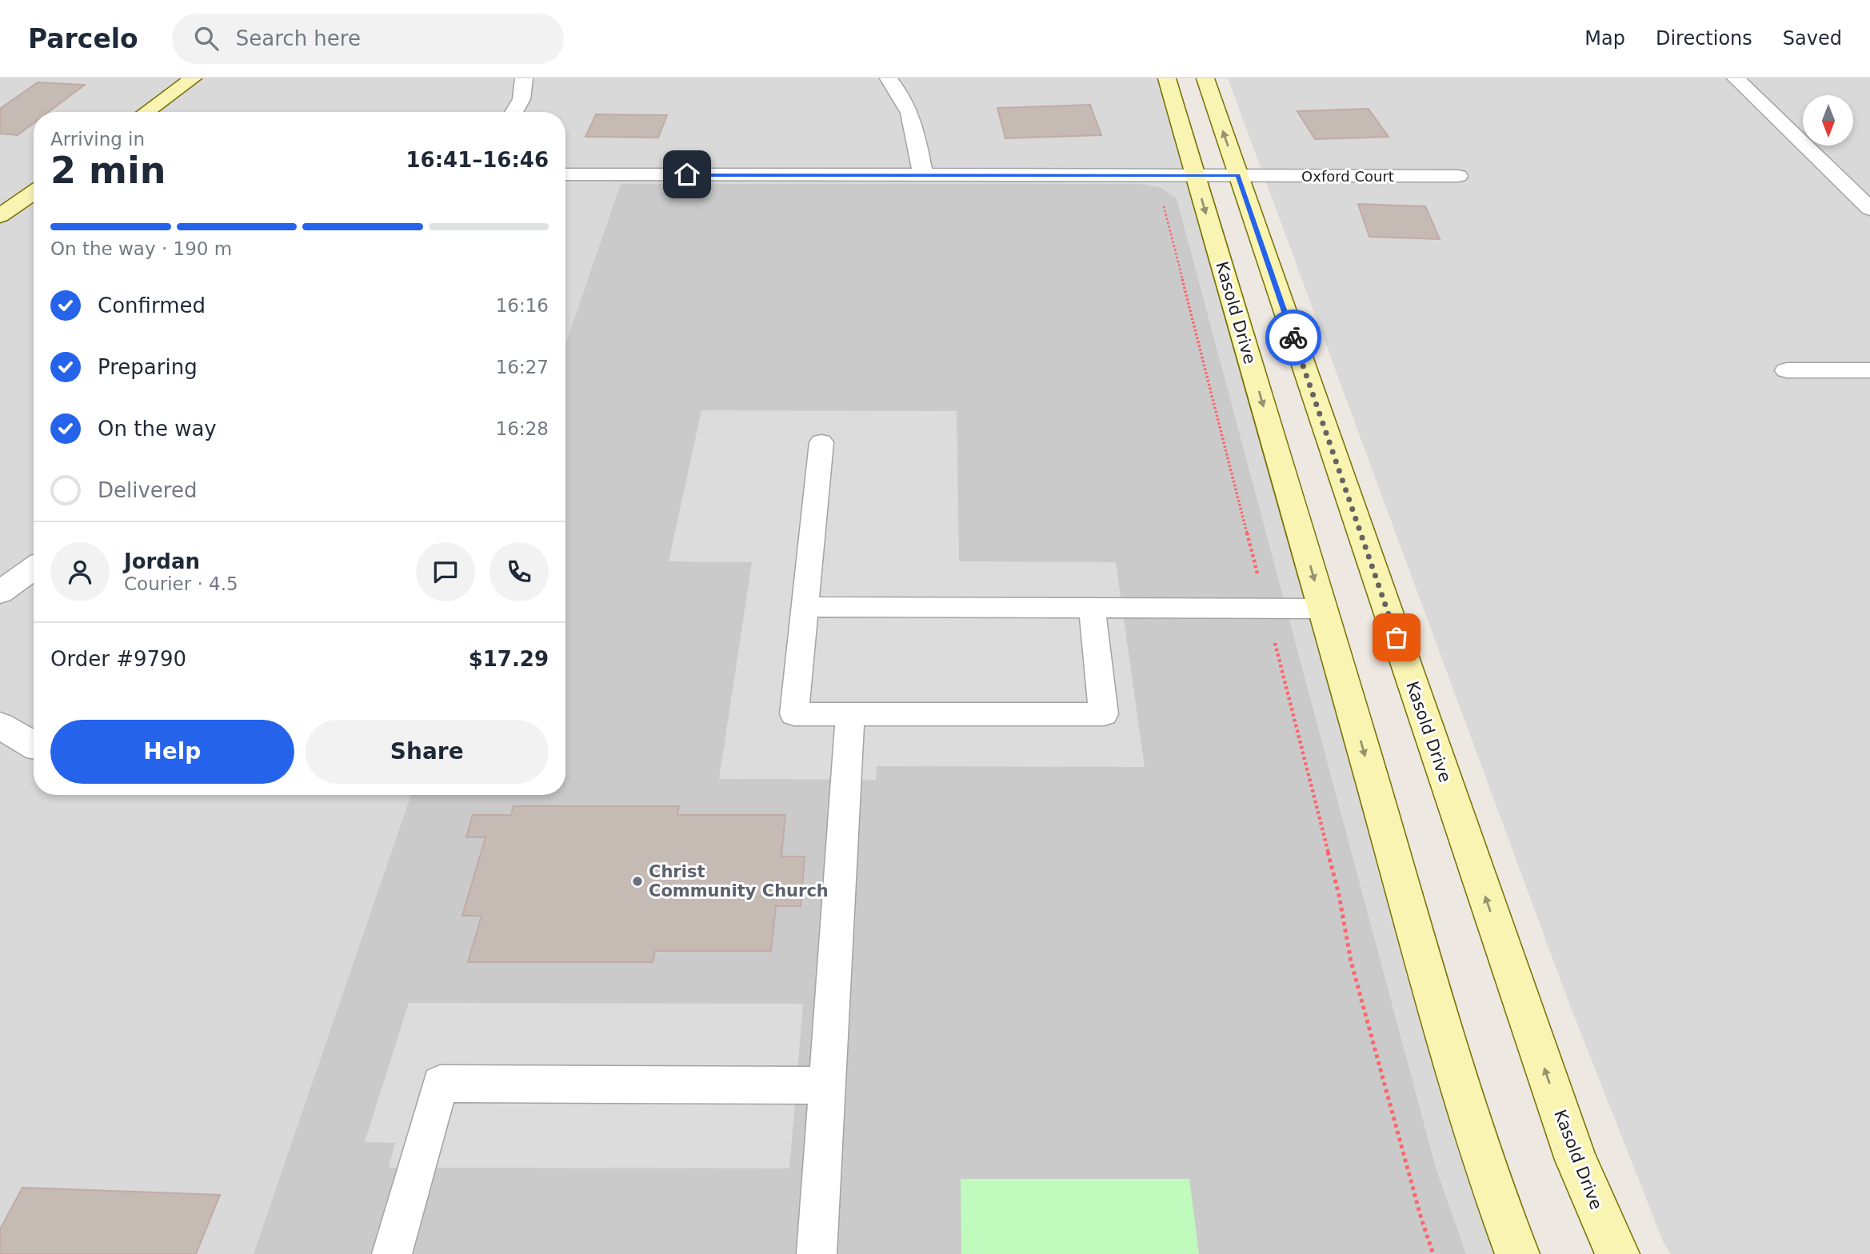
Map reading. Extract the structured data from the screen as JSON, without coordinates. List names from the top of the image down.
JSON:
{
  "streets": {
    "main road": ["Kasold Drive"],
    "street": ["Oxford Court"]
  },
  "crossings": [
    ["Oxford Court", "Kasold Drive"]
  ],
  "places": ["Christ Community Church"],
  "north": "bottom",
  "page": {
    "header": "Parcelo",
    "search": "Search here",
    "nav": ["Map", "Directions", "Saved"],
    "heading": ["2 min", "Arriving in", "16:41–16:46"],
    "panel": [
      "Jordan",
      "Courier · 4.5",
      "Order #9790",
      "$17.29"
    ],
    "bar": "On the way · 190 m",
    "list": [
      ["Confirmed", "16:16"],
      ["Preparing", "16:27"],
      ["On the way", "16:28"],
      "Delivered"
    ],
    "buttons": ["Help", "Share"]
  }
}
